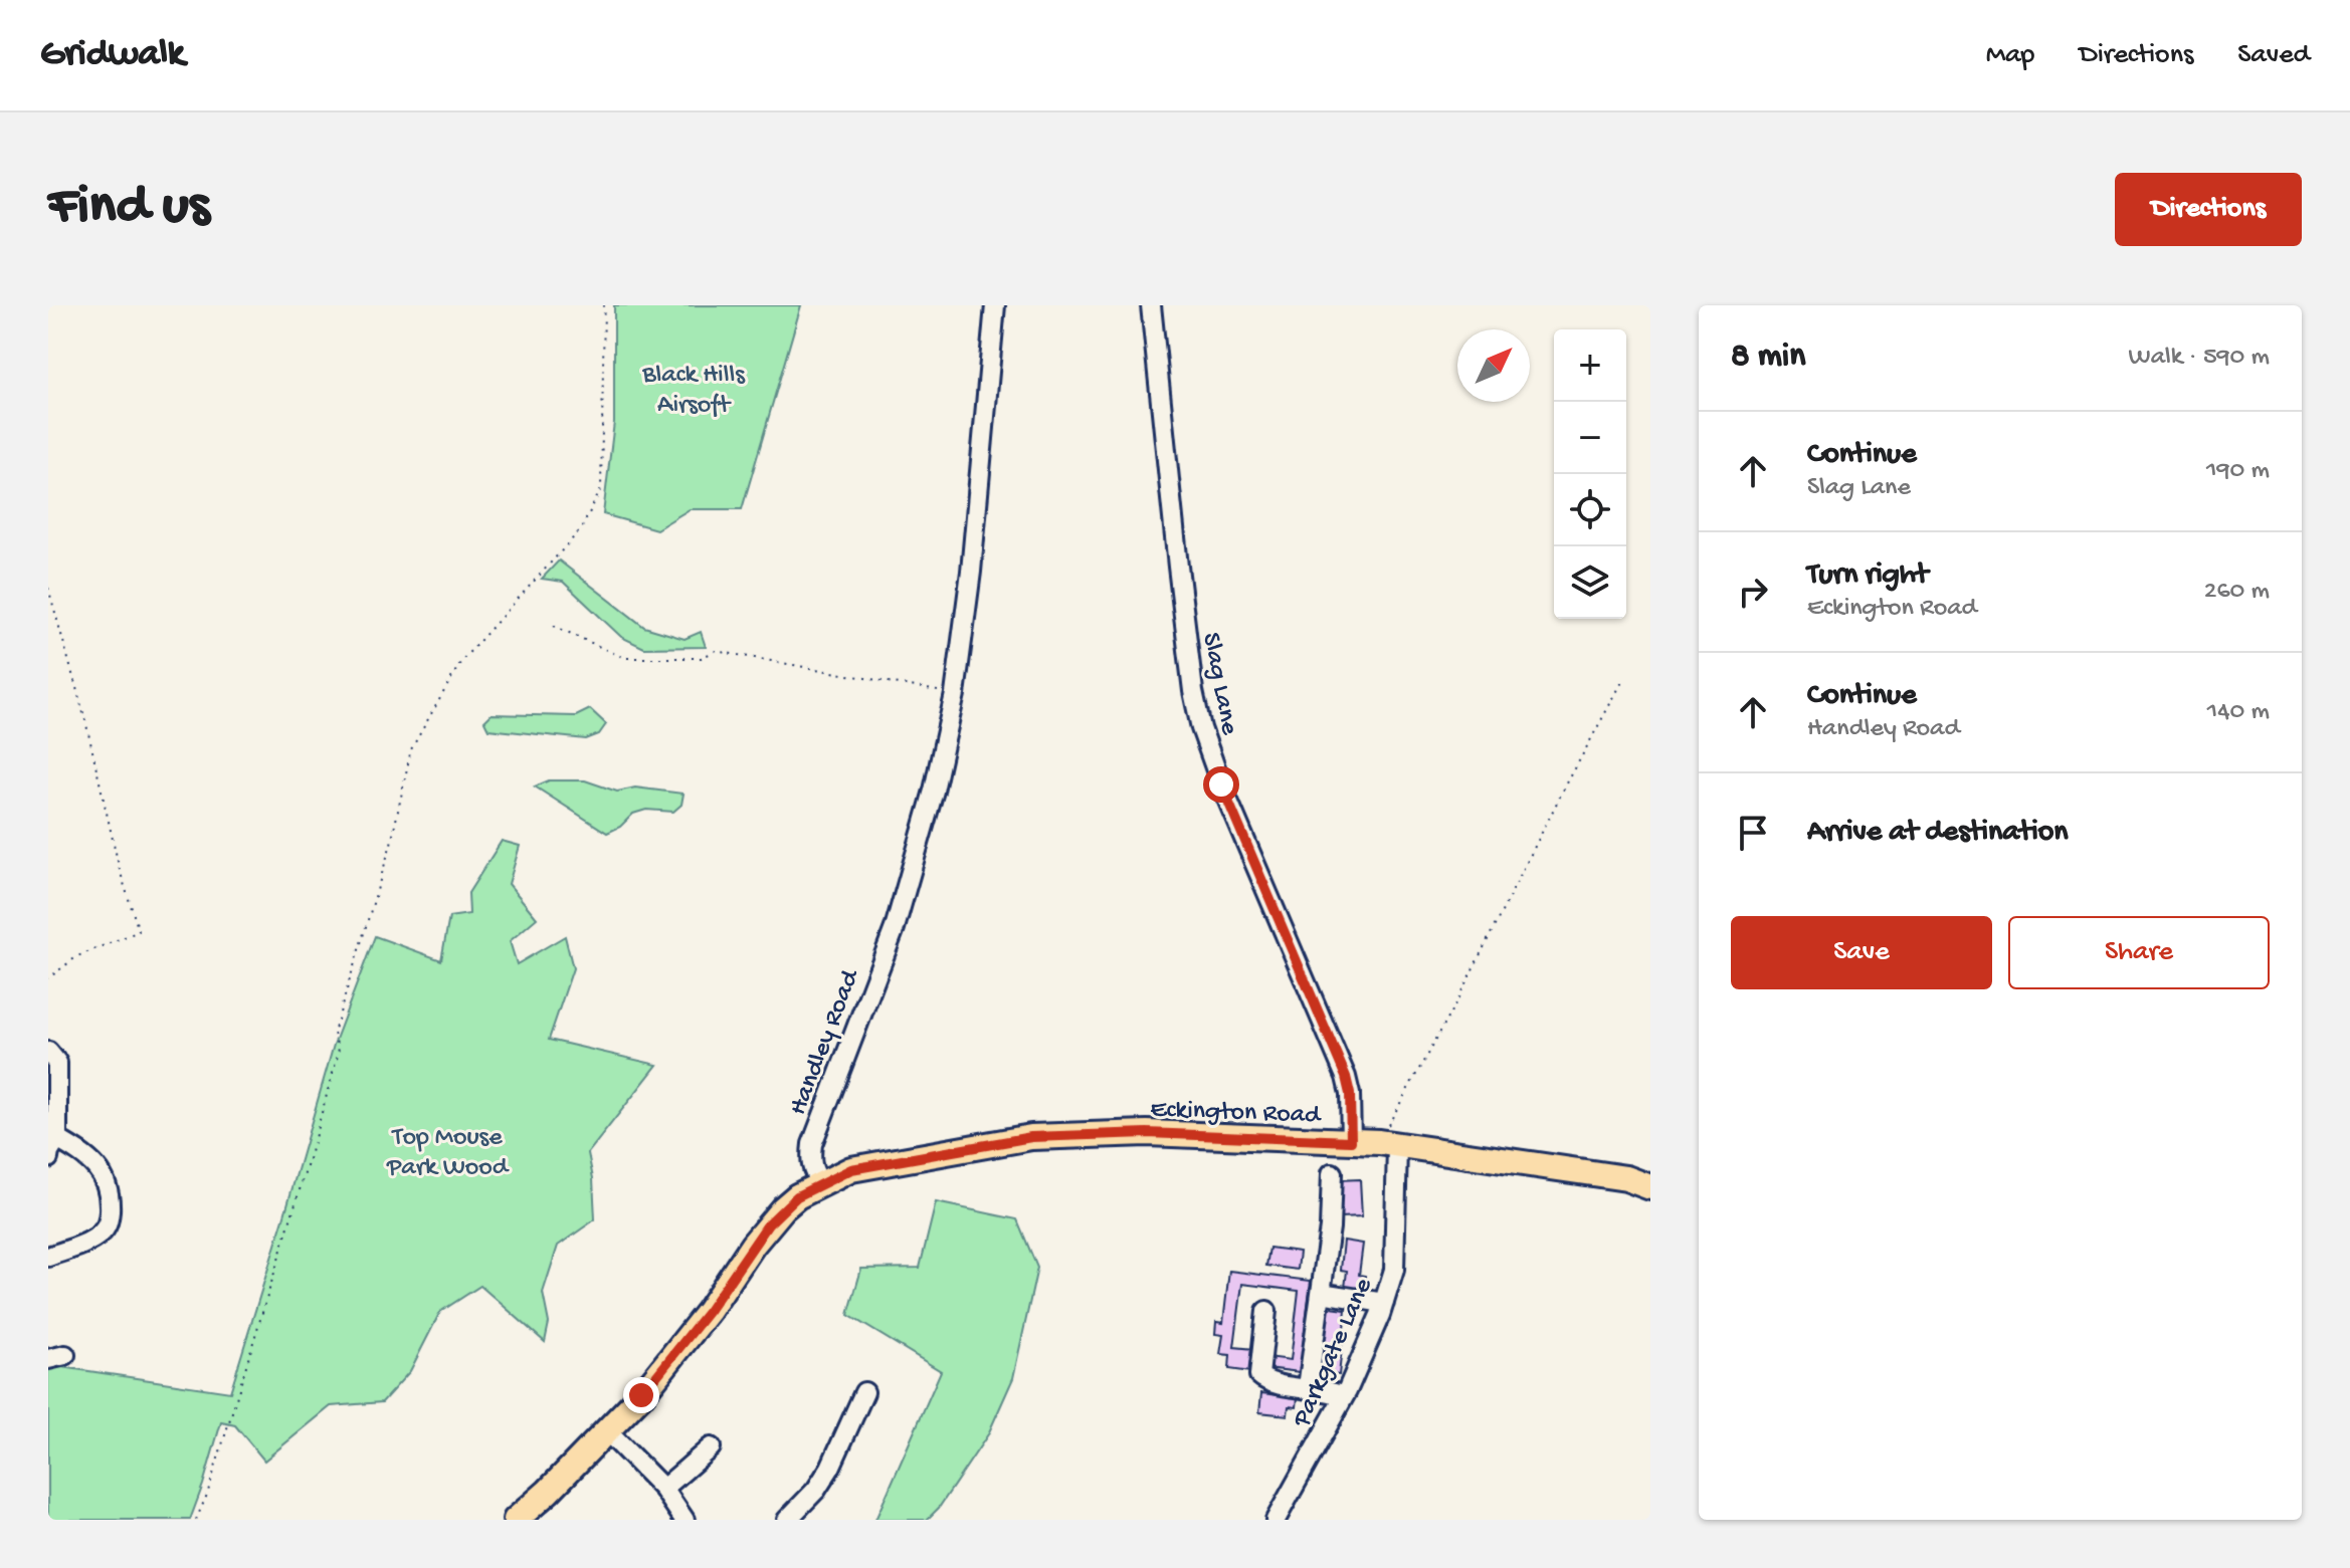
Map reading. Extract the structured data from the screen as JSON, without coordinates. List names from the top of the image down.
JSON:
{
  "streets": {
    "main road": ["Eckington Road"],
    "street": ["Slag Lane", "Handley Road", "Parkgate Lane"]
  },
  "crossings": [
    ["Slag Lane", "Eckington Road"],
    ["Handley Road", "Eckington Road"],
    ["Eckington Road", "Parkgate Lane"]
  ],
  "parks": ["Black Hills Airsoft", "Top Mouse Park Wood"],
  "north": "top right",
  "page": {
    "header": "Gridwalk",
    "nav": ["Map", "Directions", "Saved"],
    "buttons": [
      "Directions",
      ["Save", "Share"]
    ],
    "title": "Find us",
    "heading": ["8 min", "Walk · 590 m"],
    "map_buttons": ["+", "−"],
    "list": [
      ["Continue", "Slag Lane", "190 m"],
      ["Turn right", "Eckington Road", "260 m"],
      ["Continue", "Handley Road", "140 m"],
      "Arrive at destination"
    ]
  }
}
